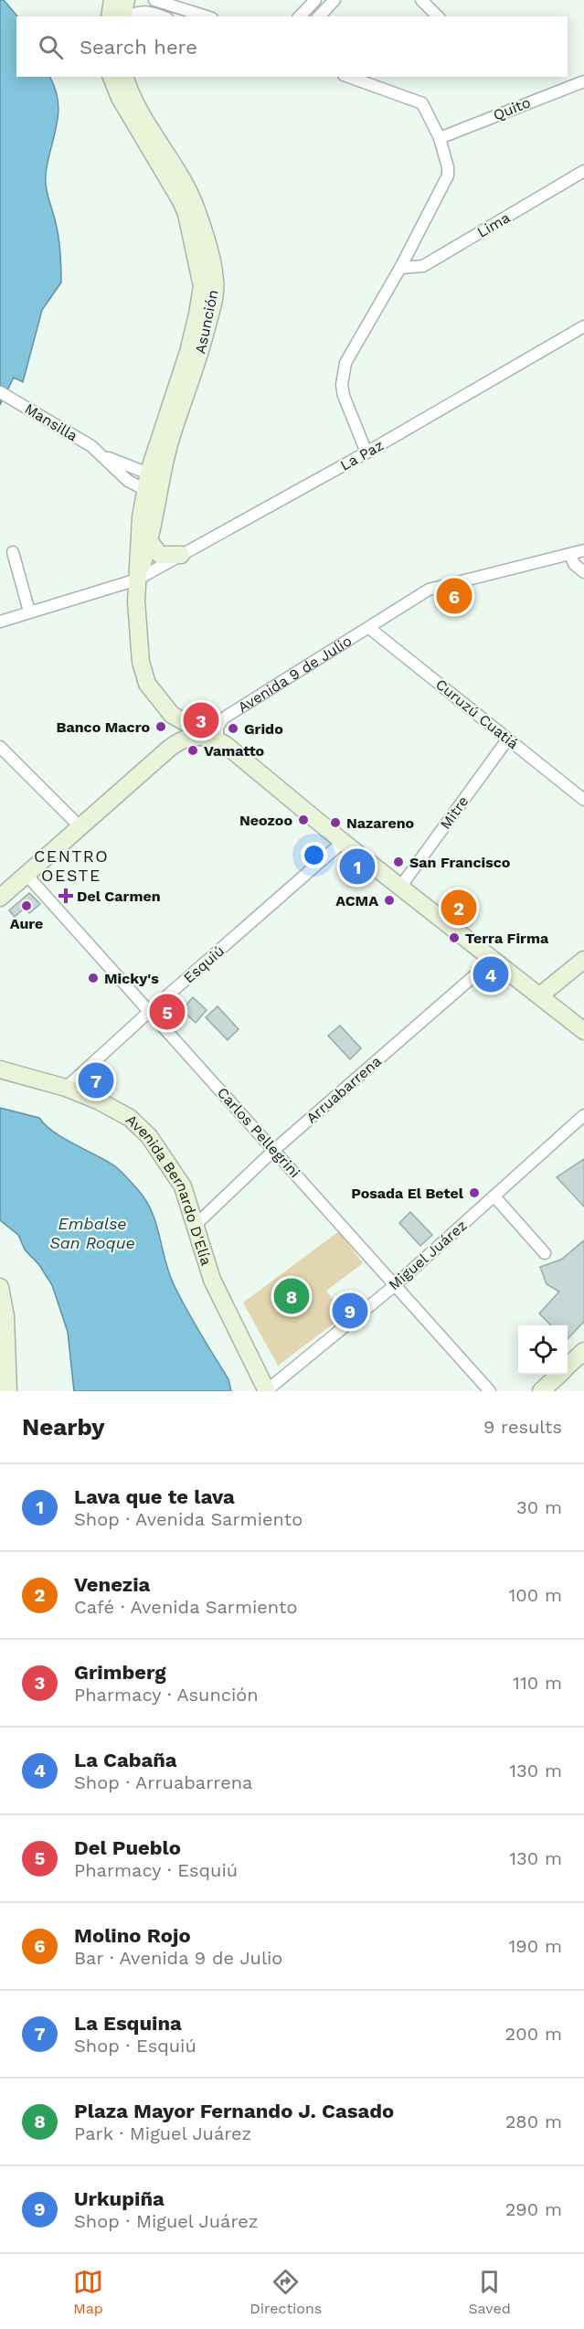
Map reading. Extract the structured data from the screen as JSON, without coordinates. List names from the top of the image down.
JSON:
{
  "streets": {
    "main road": ["Asunción", "Avenida Bernardo D'Elía"],
    "street": [
      "Quito",
      "Lima",
      "Mansilla",
      "La Paz",
      "Avenida 9 de Julio",
      "Curuzú Cuatiá",
      "Mitre",
      "Esquiú",
      "Arruabarrena",
      "Carlos Pellegrini",
      "Miguel Juárez"
    ]
  },
  "crossings": [
    ["Asunción", "Mansilla"],
    ["Asunción", "La Paz"],
    ["Asunción", "Avenida 9 de Julio"],
    ["Asunción", "Mitre"],
    ["Asunción", "Esquiú"],
    ["Asunción", "Arruabarrena"],
    ["Avenida 9 de Julio", "Curuzú Cuatiá"],
    ["Curuzú Cuatiá", "Mitre"],
    ["Esquiú", "Carlos Pellegrini"],
    ["Esquiú", "Avenida Bernardo D'Elía"],
    ["Arruabarrena", "Carlos Pellegrini"],
    ["Arruabarrena", "Avenida Bernardo D'Elía"],
    ["Carlos Pellegrini", "Miguel Juárez"],
    ["Avenida Bernardo D'Elía", "Miguel Juárez"]
  ],
  "districts": ["CENTRO OESTE"],
  "water": ["Embalse San Roque"],
  "places": {
    "other": [
      "Banco Macro",
      "Grido",
      "Vamatto",
      "Neozoo",
      "Nazareno",
      "San Francisco",
      "ACMA",
      "Aure",
      "Terra Firma",
      "Micky's",
      "Posada El Betel"
    ],
    "health": ["Del Carmen"]
  },
  "page": {
    "search": "Search here",
    "pins": [
      "6",
      "3",
      "1",
      "2",
      "4",
      "5",
      "7",
      "8",
      "9"
    ],
    "heading": ["Nearby", "9 results"],
    "list": [
      {
        "mark": "1",
        "name": "Lava que te lava",
        "note": "Shop · Avenida Sarmiento",
        "value": "30 m"
      },
      {
        "mark": "2",
        "name": "Venezia",
        "note": "Café · Avenida Sarmiento",
        "value": "100 m"
      },
      {
        "mark": "3",
        "name": "Grimberg",
        "note": "Pharmacy · Asunción",
        "value": "110 m"
      },
      {
        "mark": "4",
        "name": "La Cabaña",
        "note": "Shop · Arruabarrena",
        "value": "130 m"
      },
      {
        "mark": "5",
        "name": "Del Pueblo",
        "note": "Pharmacy · Esquiú",
        "value": "130 m"
      },
      {
        "mark": "6",
        "name": "Molino Rojo",
        "note": "Bar · Avenida 9 de Julio",
        "value": "190 m"
      },
      {
        "mark": "7",
        "name": "La Esquina",
        "note": "Shop · Esquiú",
        "value": "200 m"
      },
      {
        "mark": "8",
        "name": "Plaza Mayor Fernando J. Casado",
        "note": "Park · Miguel Juárez",
        "value": "280 m"
      },
      {
        "mark": "9",
        "name": "Urkupiña",
        "note": "Shop · Miguel Juárez",
        "value": "290 m"
      }
    ],
    "nav": ["Map", "Directions", "Saved"]
  }
}
